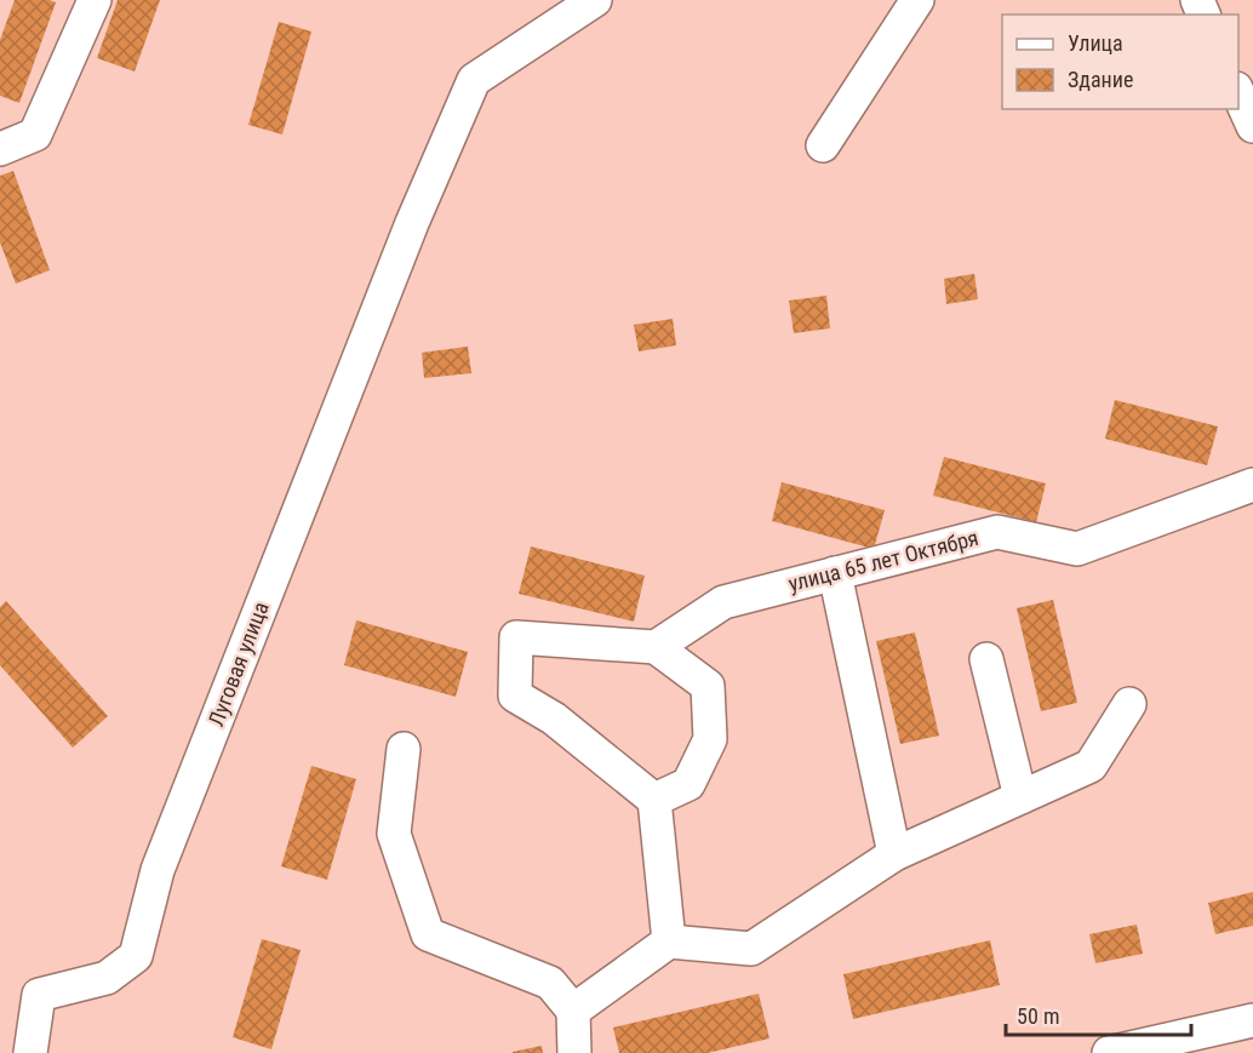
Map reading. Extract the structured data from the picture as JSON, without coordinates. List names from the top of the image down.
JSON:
{
  "streets": {
    "street": ["улица 65 лет Октября", "Луговая улица"]
  },
  "legend": ["Улица", "Здание"],
  "scale_bar": "50 m"
}
